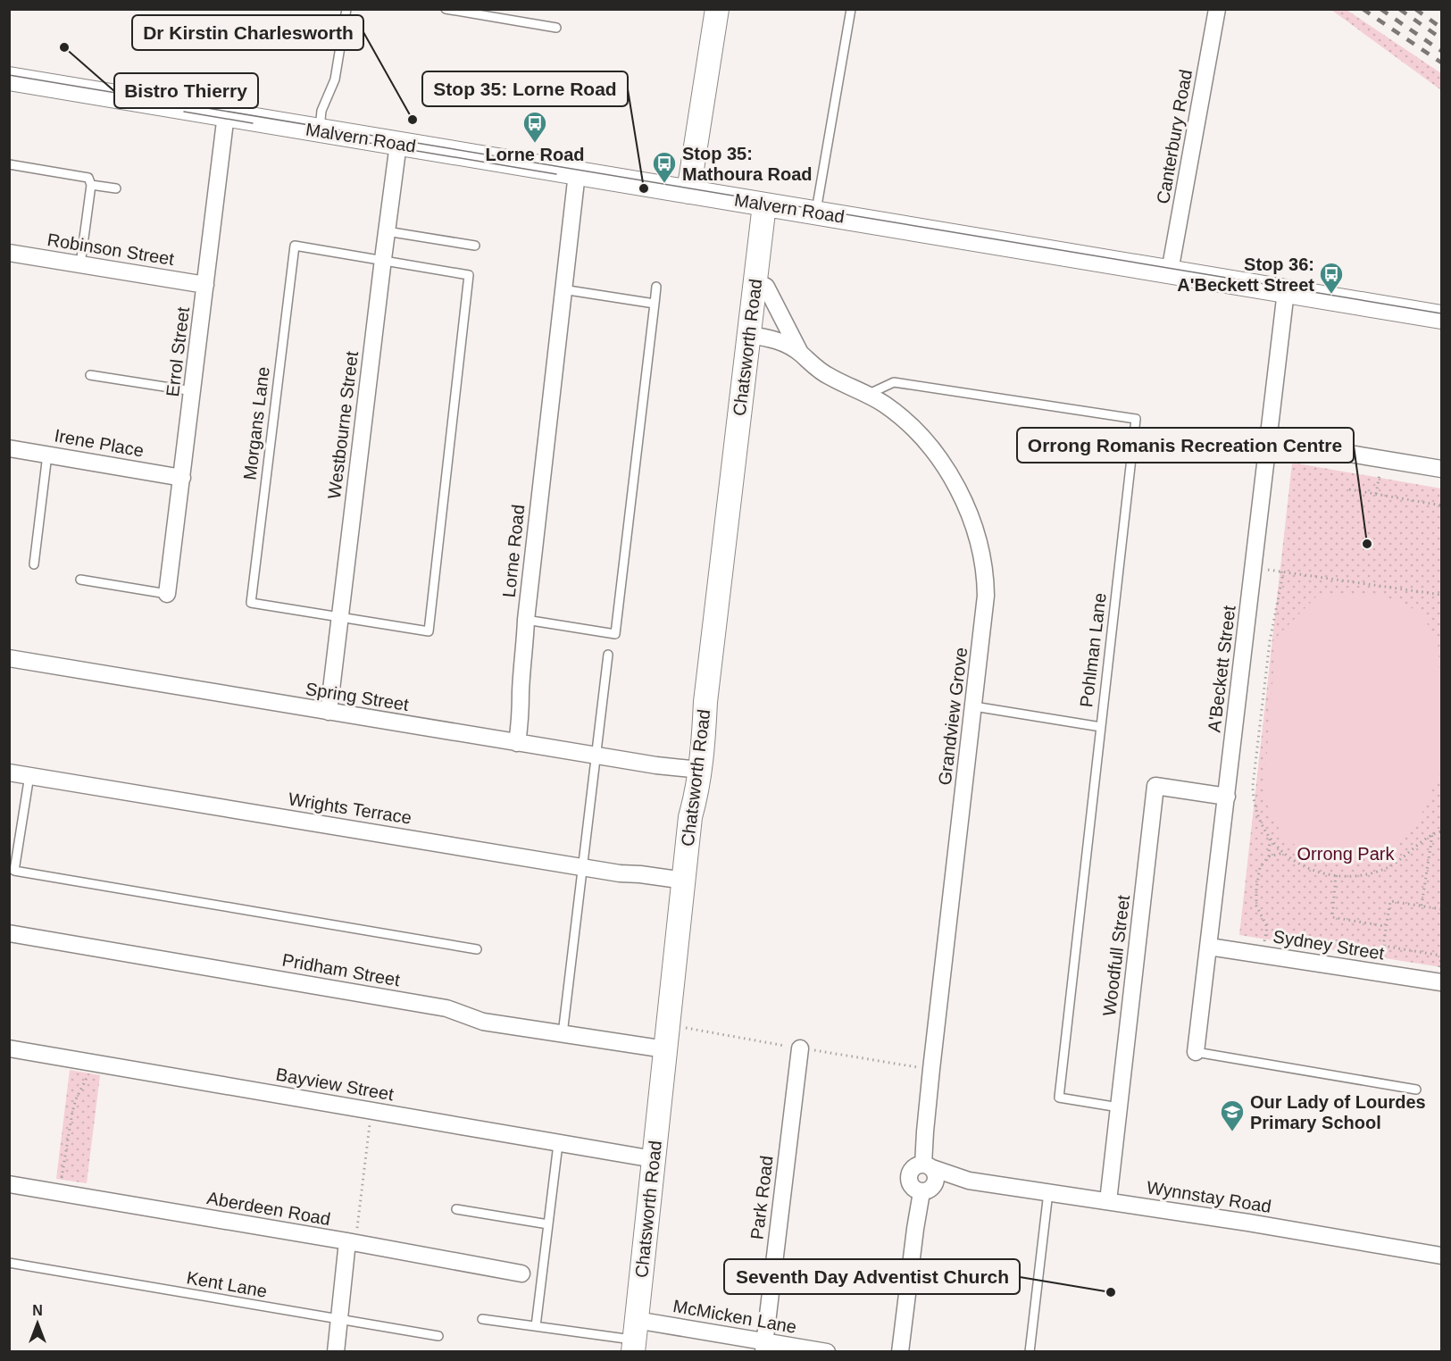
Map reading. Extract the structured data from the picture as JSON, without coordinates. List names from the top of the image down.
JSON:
{
  "streets": {
    "main road": ["Malvern Road", "Chatsworth Road"],
    "street": [
      "Canterbury Road",
      "Robinson Street",
      "Errol Street",
      "Westbourne Street",
      "Irene Place",
      "Lorne Road",
      "A'Beckett Street",
      "Spring Street",
      "Grandview Grove",
      "Wrights Terrace",
      "Sydney Street",
      "Woodfull Street",
      "Pridham Street",
      "Bayview Street",
      "Wynnstay Road",
      "Park Road",
      "Aberdeen Road",
      "McMicken Lane"
    ],
    "lane": ["Morgans Lane", "Pohlman Lane", "Kent Lane"]
  },
  "crossings": [
    ["Canterbury Road", "Malvern Road"],
    ["Malvern Road", "Chatsworth Road"],
    ["Malvern Road", "Errol Street"],
    ["Malvern Road", "Westbourne Street"],
    ["Malvern Road", "Lorne Road"],
    ["Malvern Road", "A'Beckett Street"],
    ["Robinson Street", "Errol Street"],
    ["Chatsworth Road", "Spring Street"],
    ["Chatsworth Road", "Grandview Grove"],
    ["Chatsworth Road", "Wrights Terrace"],
    ["Chatsworth Road", "Pridham Street"],
    ["Chatsworth Road", "Bayview Street"],
    ["Chatsworth Road", "McMicken Lane"],
    ["Errol Street", "Irene Place"],
    ["Morgans Lane", "Westbourne Street"],
    ["Westbourne Street", "Spring Street"],
    ["Lorne Road", "Spring Street"],
    ["Pohlman Lane", "Grandview Grove"],
    ["Pohlman Lane", "Woodfull Street"],
    ["A'Beckett Street", "Sydney Street"],
    ["A'Beckett Street", "Woodfull Street"],
    ["Grandview Grove", "Wynnstay Road"],
    ["Woodfull Street", "Wynnstay Road"],
    ["Park Road", "McMicken Lane"]
  ],
  "parks": ["Orrong Park"],
  "places": {
    "other": [
      "Bistro Thierry",
      "Dr Kirstin Charlesworth",
      "Stop 35: Lorne Road",
      "Orrong Romanis Recreation Centre",
      "Seventh Day Adventist Church"
    ],
    "bus stop": ["Lorne Road", "Stop 35: Mathoura Road", "Stop 36: A'Beckett Street"],
    "school or university": ["Our Lady of Lourdes Primary School"]
  },
  "north": "top"
}
